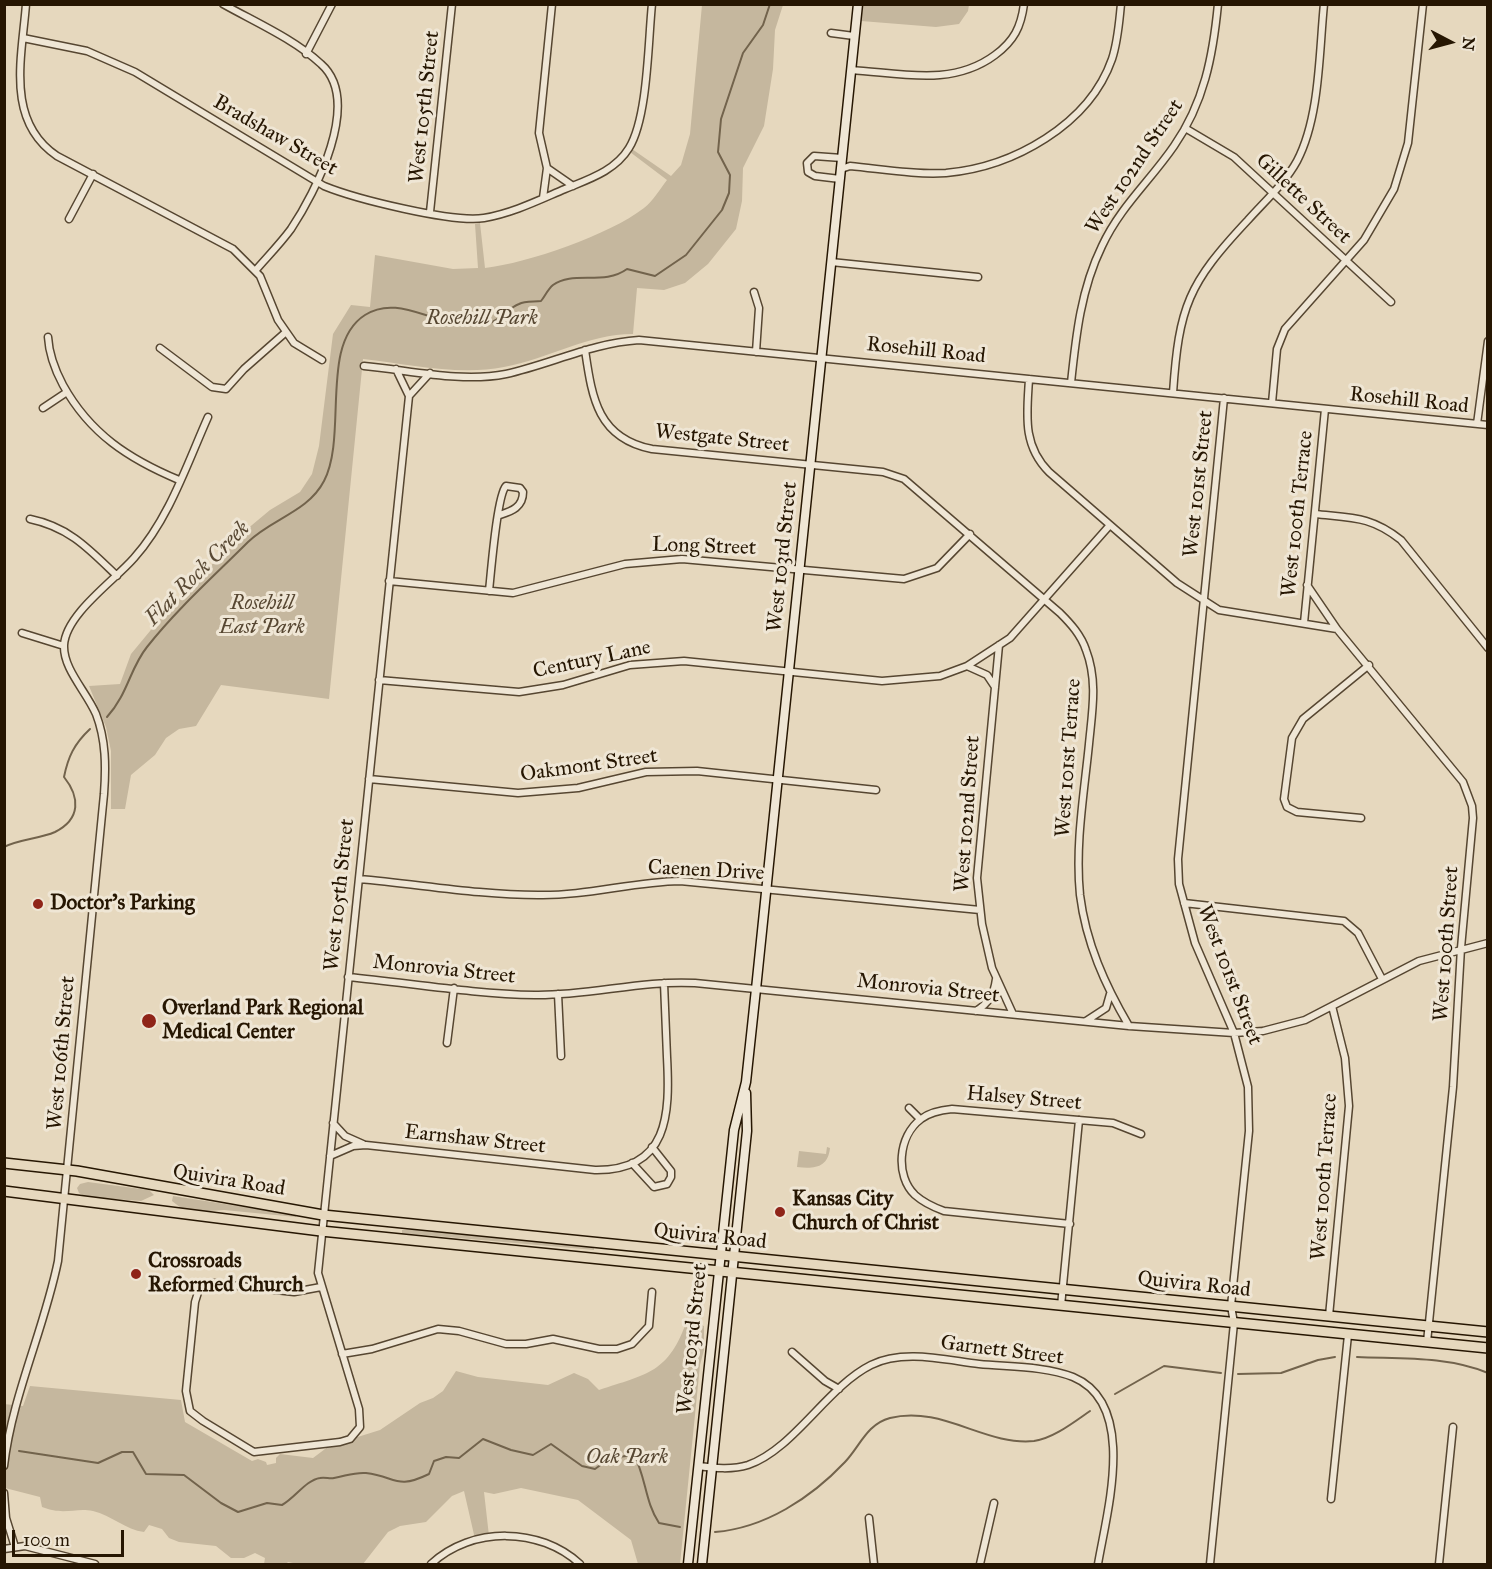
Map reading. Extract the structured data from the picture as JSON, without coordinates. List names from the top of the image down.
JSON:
{
  "streets": {
    "main road": ["West 103rd Street", "Quivira Road"],
    "street": [
      "West 105th Street",
      "Bradshaw Street",
      "West 102nd Street",
      "Gillette Street",
      "Rosehill Road",
      "Westgate Street",
      "West 101st Street",
      "West 100th Terrace",
      "Long Street",
      "Century Lane",
      "West 101st Terrace",
      "Oakmont Street",
      "Caenen Drive",
      "West 100th Street",
      "Monrovia Street",
      "West 106th Street",
      "Halsey Street",
      "Earnshaw Street",
      "Garnett Street"
    ]
  },
  "crossings": [
    ["West 105th Street", "Bradshaw Street"],
    ["West 105th Street", "Long Street"],
    ["West 105th Street", "Century Lane"],
    ["West 105th Street", "Oakmont Street"],
    ["West 105th Street", "Caenen Drive"],
    ["West 105th Street", "Monrovia Street"],
    ["West 105th Street", "Earnshaw Street"],
    ["West 105th Street", "Quivira Road"],
    ["West 102nd Street", "Gillette Street"],
    ["West 102nd Street", "Rosehill Road"],
    ["West 102nd Street", "Century Lane"],
    ["West 102nd Street", "Caenen Drive"],
    ["West 102nd Street", "Monrovia Street"],
    ["Gillette Street", "West 101st Street"],
    ["Rosehill Road", "Westgate Street"],
    ["Rosehill Road", "West 101st Street"],
    ["Rosehill Road", "West 100th Terrace"],
    ["Rosehill Road", "West 103rd Street"],
    ["Westgate Street", "West 103rd Street"],
    ["Westgate Street", "West 101st Terrace"],
    ["West 101st Street", "Monrovia Street"],
    ["West 101st Street", "Quivira Road"],
    ["West 100th Terrace", "West 100th Street"],
    ["West 100th Terrace", "Monrovia Street"],
    ["West 100th Terrace", "Quivira Road"],
    ["Long Street", "West 103rd Street"],
    ["Long Street", "West 101st Terrace"],
    ["West 103rd Street", "Century Lane"],
    ["West 103rd Street", "West 101st Terrace"],
    ["West 103rd Street", "Oakmont Street"],
    ["West 103rd Street", "Caenen Drive"],
    ["West 103rd Street", "Monrovia Street"],
    ["West 103rd Street", "Quivira Road"],
    ["West 103rd Street", "Garnett Street"],
    ["Century Lane", "West 101st Terrace"],
    ["West 101st Terrace", "Monrovia Street"],
    ["West 100th Street", "Monrovia Street"],
    ["West 100th Street", "Quivira Road"],
    ["West 106th Street", "Quivira Road"]
  ],
  "water": ["Flat Rock Creek"],
  "parks": ["Rosehill Park", "Rosehill East Park", "Oak Park"],
  "places": [
    "Doctor's Parking",
    "Overland Park Regional Medical Center",
    "Kansas City Church of Christ",
    "Crossroads Reformed Church"
  ],
  "scale_bar": "100 m",
  "north": "right"
}
